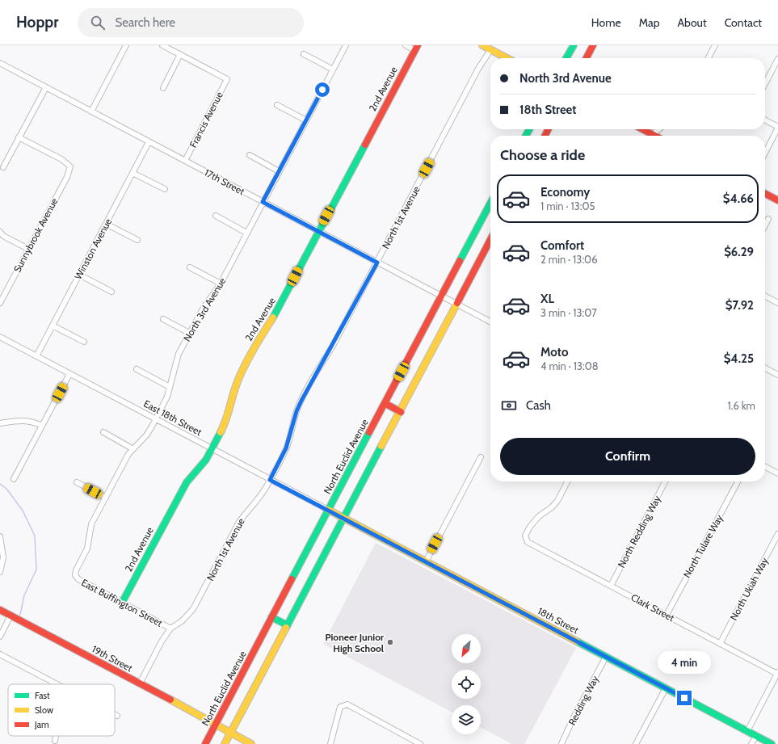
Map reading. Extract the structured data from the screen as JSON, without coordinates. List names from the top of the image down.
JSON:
{
  "streets": {
    "main road": [
      "2nd Avenue",
      "East 18th Street",
      "North Euclid Avenue",
      "18th Street",
      "19th Street"
    ],
    "street": [
      "Francis Avenue",
      "17th Street",
      "North 1st Avenue",
      "Sunnybrook Avenue",
      "Winston Avenue",
      "North 3rd Avenue",
      "North Redding Way",
      "North Tulare Way",
      "North Ukiah Way",
      "East Buffington Street",
      "Clark Street",
      "Redding Way"
    ]
  },
  "crossings": [
    ["2nd Avenue", "17th Street"],
    ["2nd Avenue", "East 18th Street"],
    ["2nd Avenue", "East Buffington Street"],
    ["Francis Avenue", "17th Street"],
    ["17th Street", "North 1st Avenue"],
    ["17th Street", "Winston Avenue"],
    ["17th Street", "North 3rd Avenue"],
    ["17th Street", "North Euclid Avenue"],
    ["North 1st Avenue", "East 18th Street"],
    ["North 1st Avenue", "East Buffington Street"],
    ["North 1st Avenue", "19th Street"],
    ["Winston Avenue", "East 18th Street"],
    ["North 3rd Avenue", "East 18th Street"],
    ["North 3rd Avenue", "East Buffington Street"],
    ["East 18th Street", "North Euclid Avenue"],
    ["East 18th Street", "18th Street"],
    ["North Euclid Avenue", "19th Street"],
    ["North Redding Way", "Clark Street"],
    ["North Tulare Way", "Clark Street"],
    ["North Ukiah Way", "Clark Street"],
    ["18th Street", "Redding Way"]
  ],
  "places": ["Pioneer Junior High School"],
  "legend": ["Fast", "Slow", "Jam"],
  "north": "bottom left",
  "page": {
    "header": "Hoppr",
    "search": "Search here",
    "nav": [
      "Home",
      "Map",
      "About",
      "Contact"
    ],
    "banner": ["North 3rd Avenue", "18th Street"],
    "heading": "Choose a ride",
    "list": [
      {
        "name": "Economy",
        "note": "1 min · 13:05",
        "value": "$4.66"
      },
      {
        "name": "Comfort",
        "note": "2 min · 13:06",
        "value": "$6.29"
      },
      {
        "name": "XL",
        "note": "3 min · 13:07",
        "value": "$7.92"
      },
      {
        "name": "Moto",
        "note": "4 min · 13:08",
        "value": "$4.25"
      }
    ],
    "pay": ["Cash", "1.6 km"],
    "buttons": "Confirm",
    "bubble": "4 min"
  }
}
